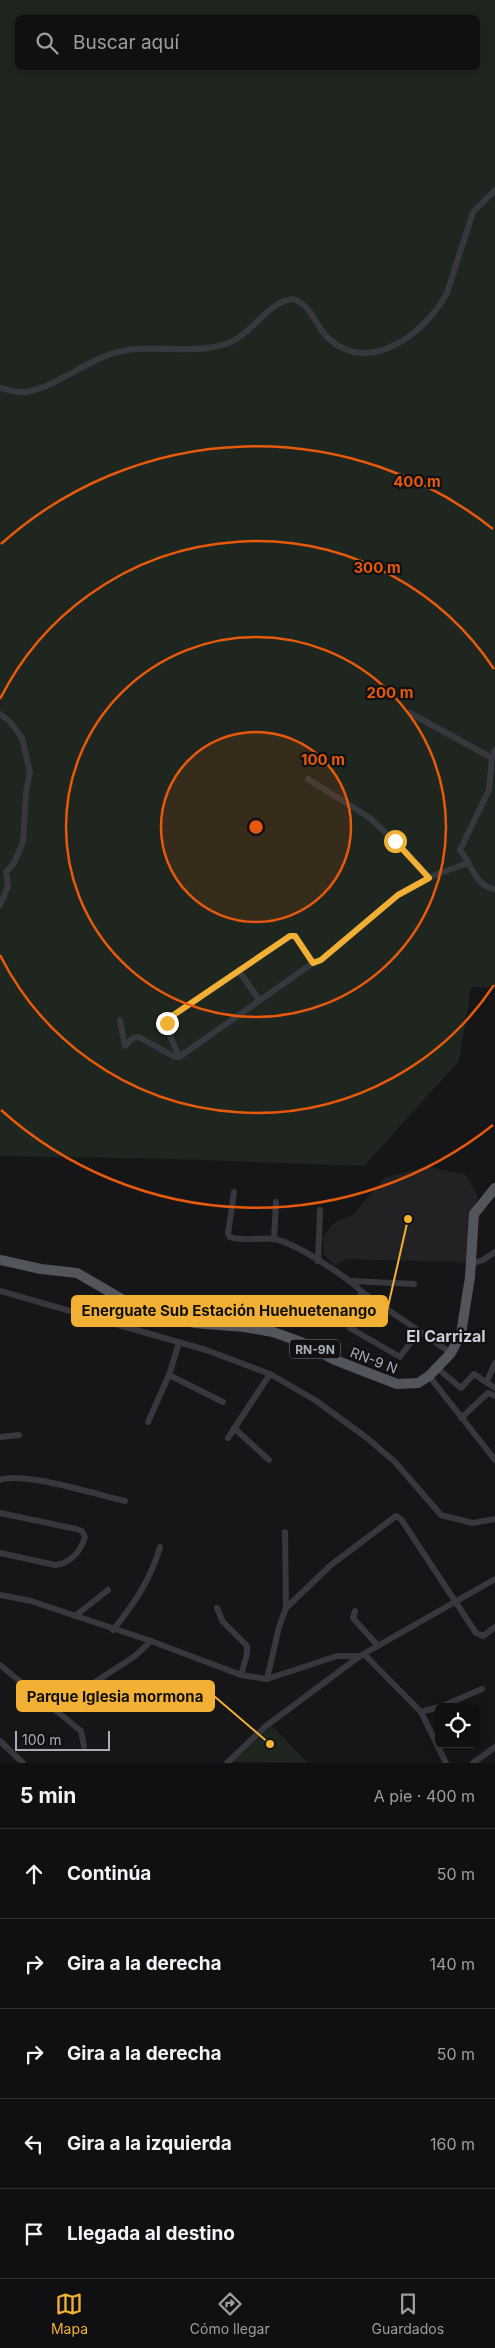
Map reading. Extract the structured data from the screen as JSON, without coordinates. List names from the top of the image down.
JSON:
{
  "streets": {
    "main road": ["RN-9N", "RN-9 N"]
  },
  "districts": ["El Carrizal"],
  "places": ["Energuate Sub Estación Huehuetenango", "Parque Iglesia mormona"],
  "scale_bar": "100 m",
  "page": {
    "search": "Buscar aquí",
    "scale": "100 m",
    "heading": ["5 min", "A pie · 400 m"],
    "list": [
      ["Continúa", "50 m"],
      ["Gira a la derecha", "140 m"],
      ["Gira a la derecha", "50 m"],
      ["Gira a la izquierda", "160 m"],
      "Llegada al destino"
    ],
    "nav": ["Mapa", "Cómo llegar", "Guardados"]
  },
  "rings": [
    "400 m",
    "300 m",
    "200 m",
    "100 m"
  ]
}
